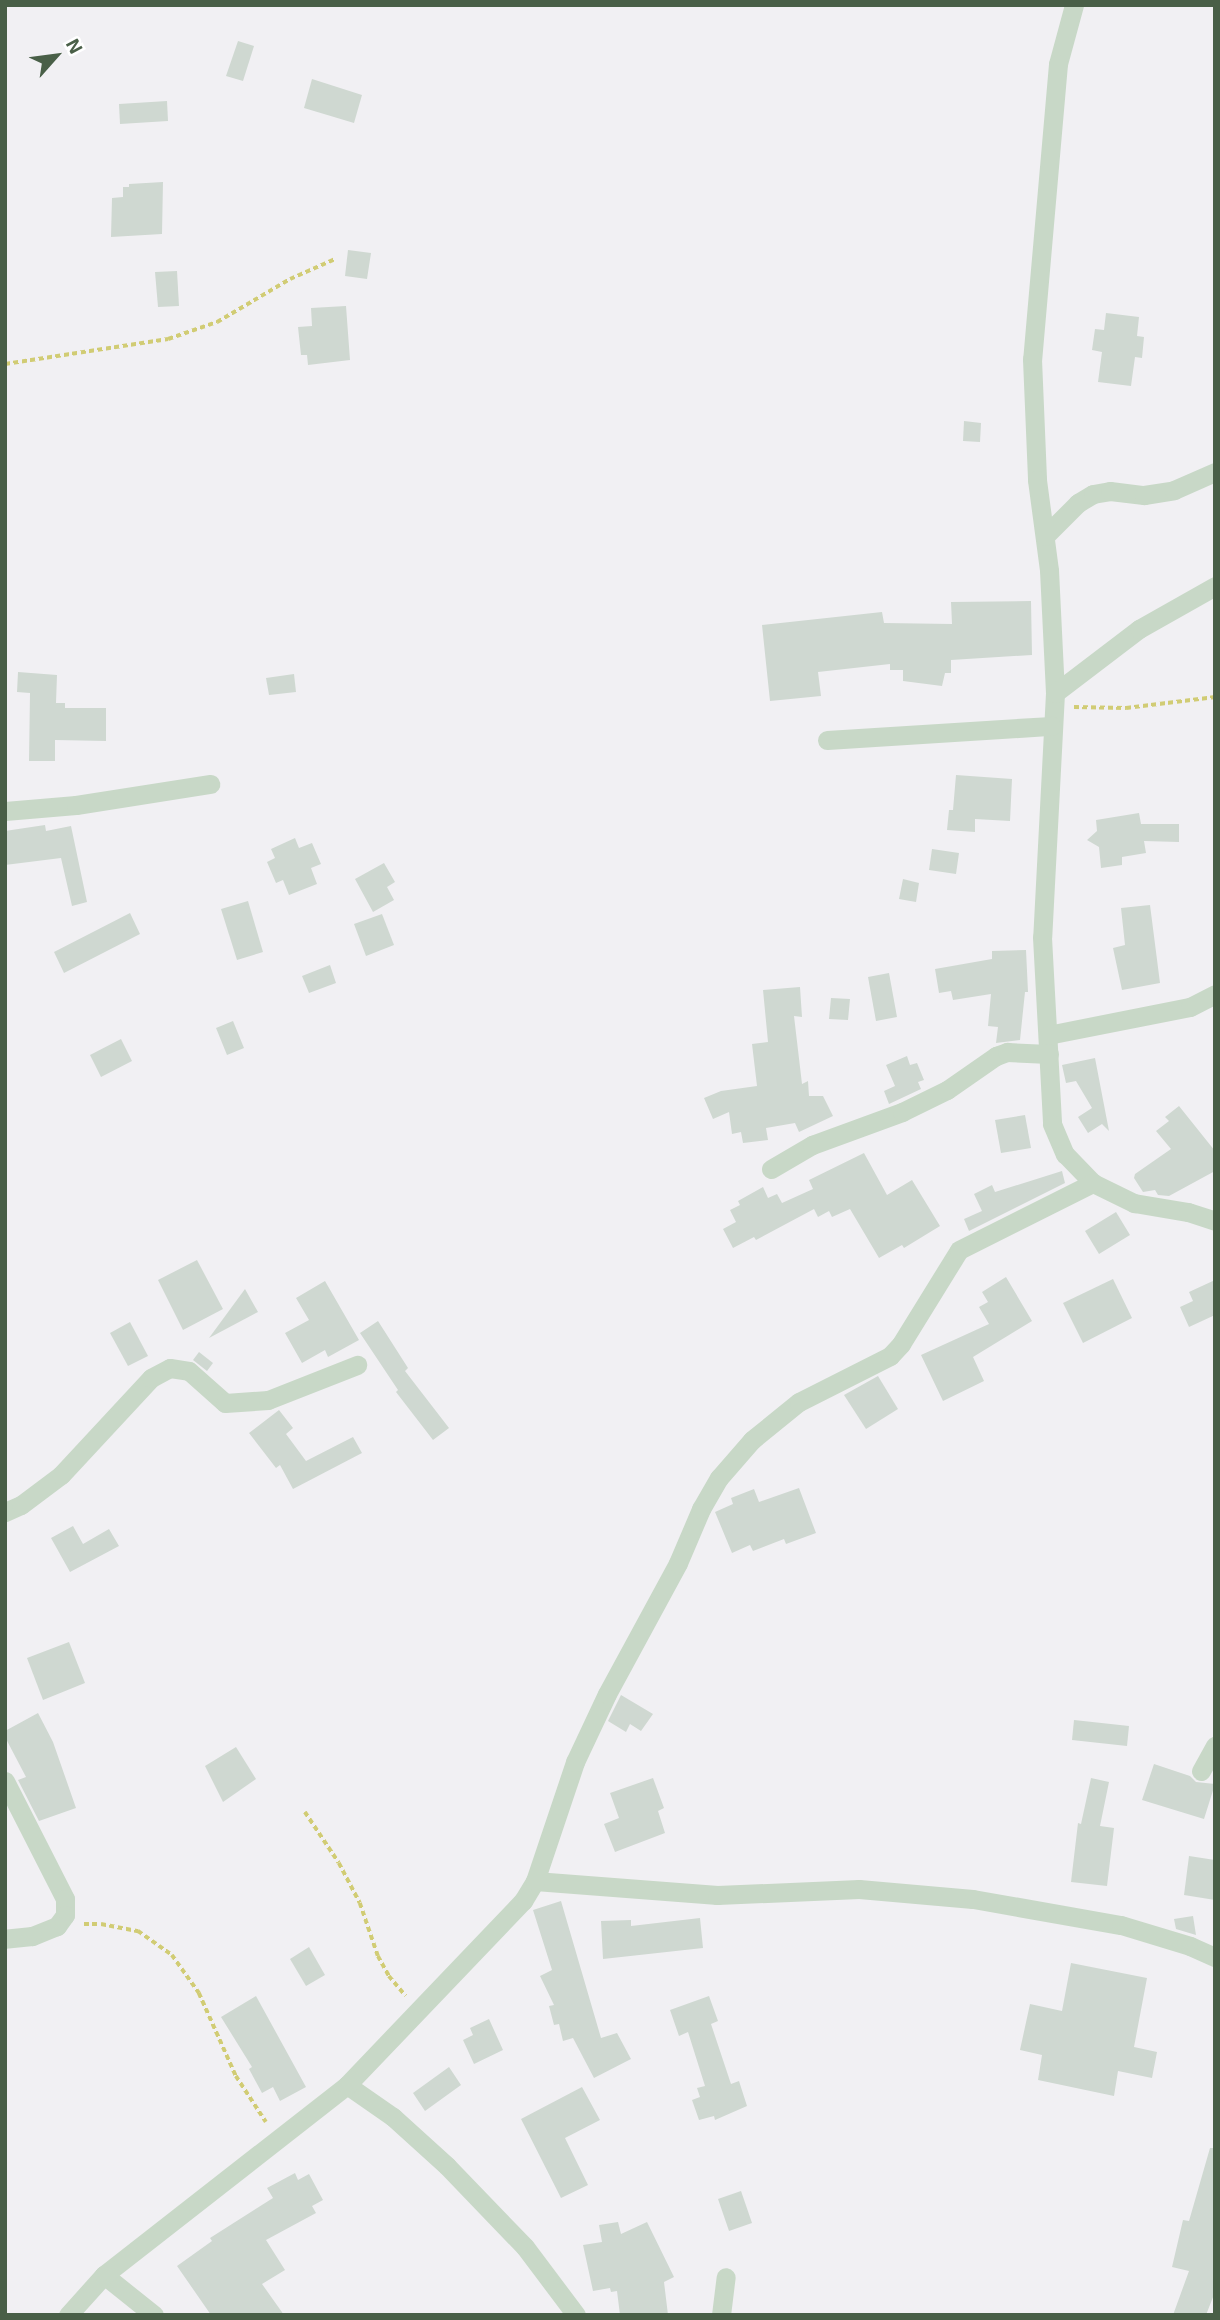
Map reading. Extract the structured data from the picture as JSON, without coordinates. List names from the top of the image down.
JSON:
{
  "north": "top right"
}
